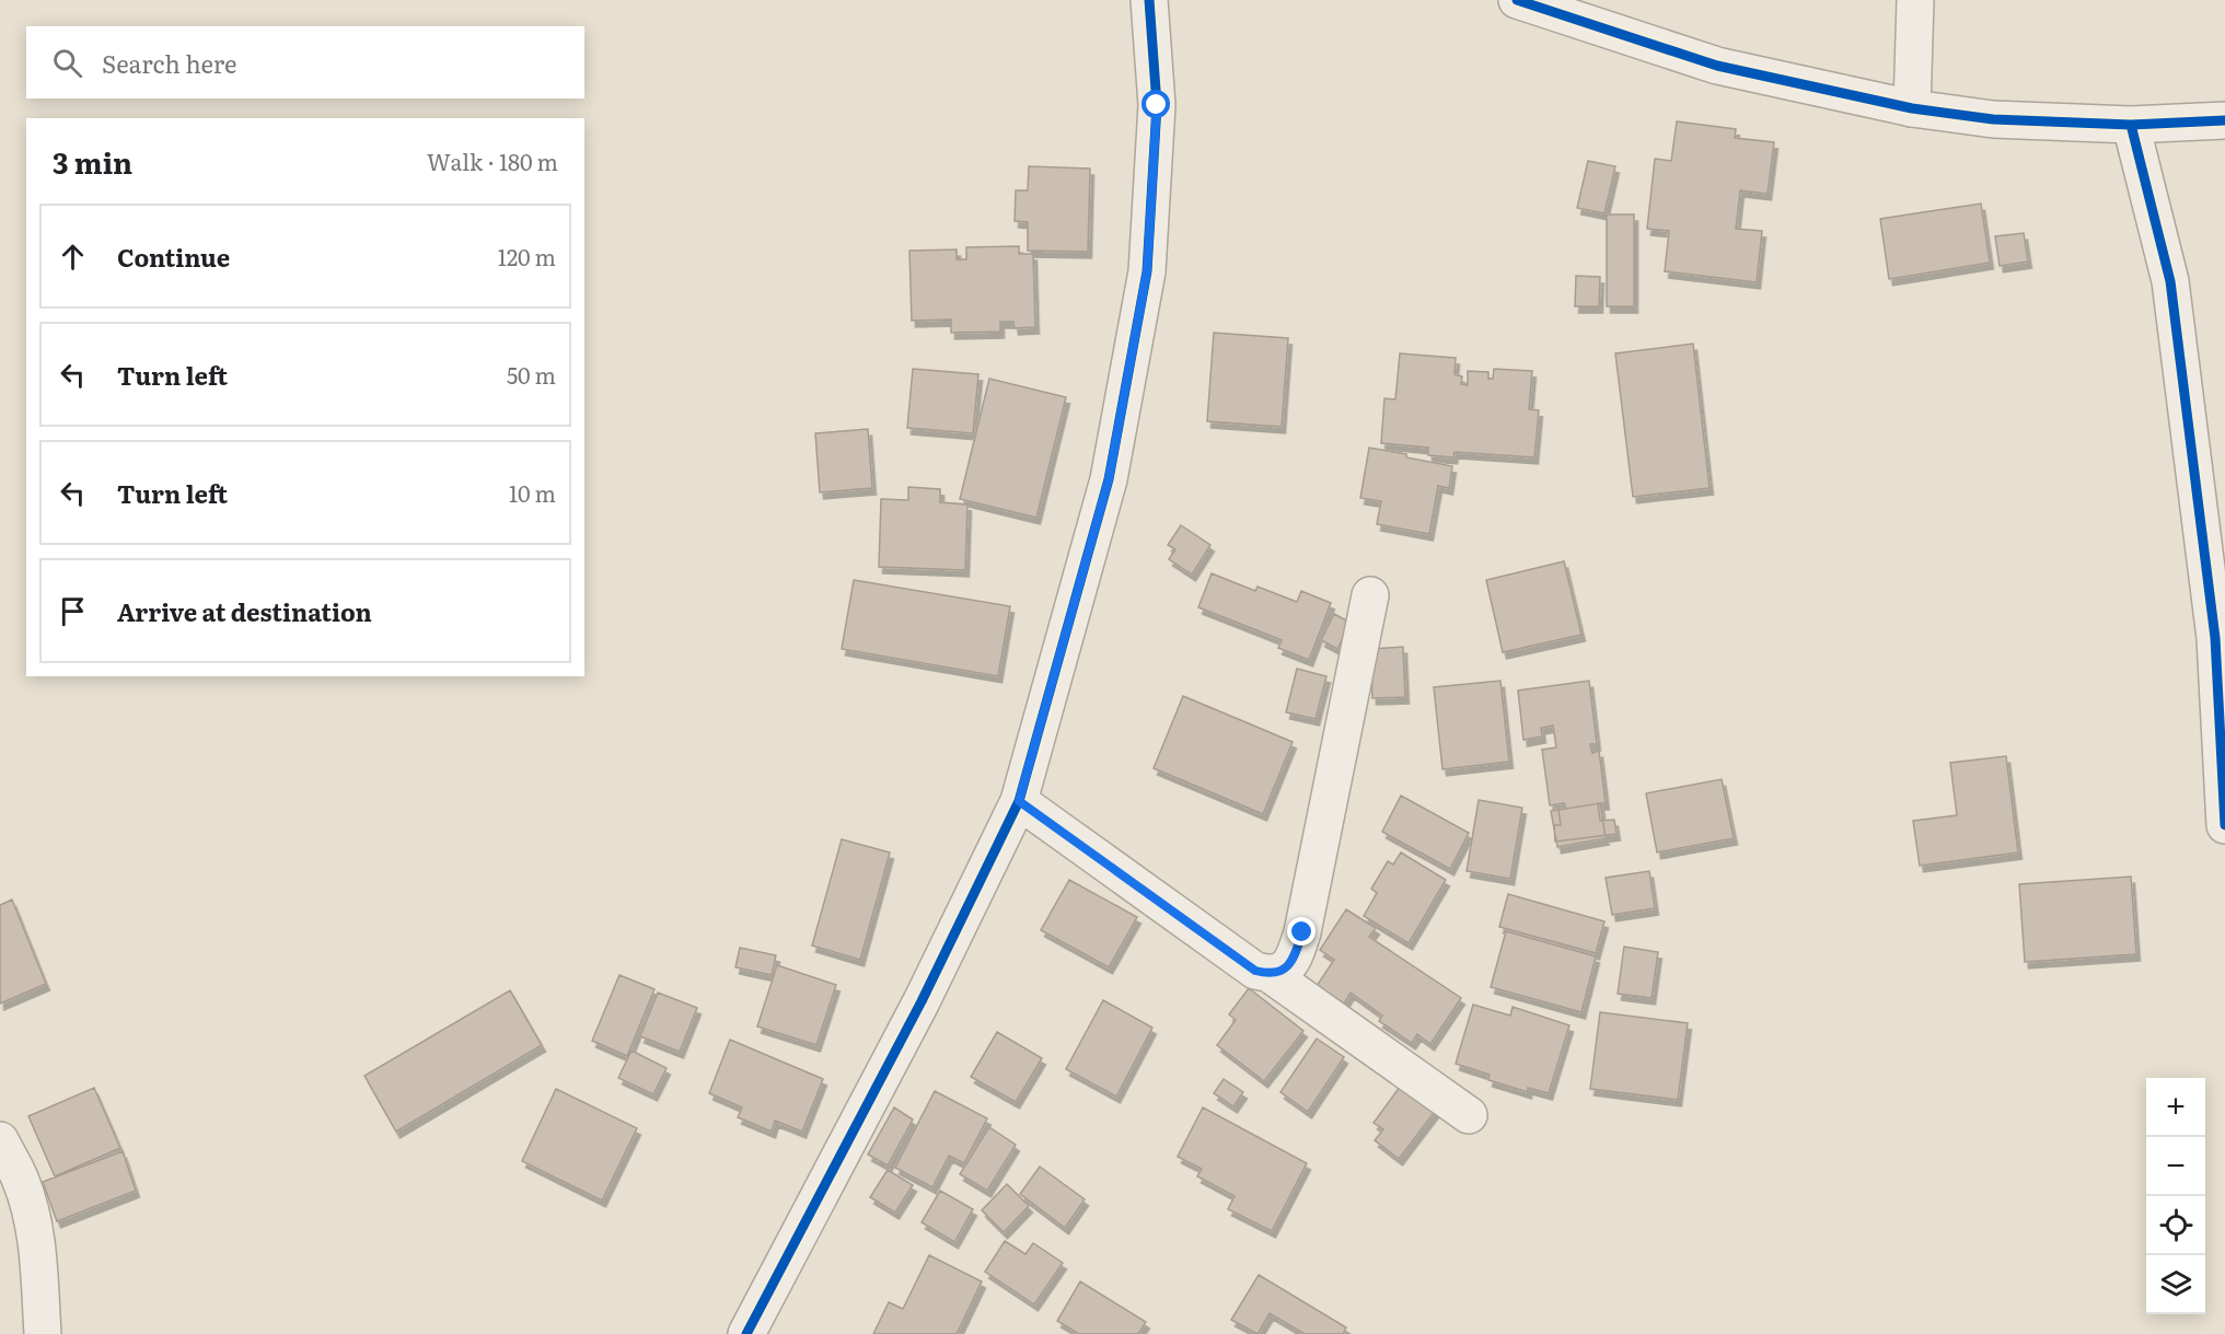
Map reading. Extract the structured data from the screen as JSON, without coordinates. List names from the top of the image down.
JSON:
{
  "page": {
    "search": "Search here",
    "heading": ["3 min", "Walk · 180 m"],
    "list": [
      ["Continue", "120 m"],
      ["Turn left", "50 m"],
      ["Turn left", "10 m"],
      "Arrive at destination"
    ],
    "map_buttons": ["+", "−"]
  }
}
